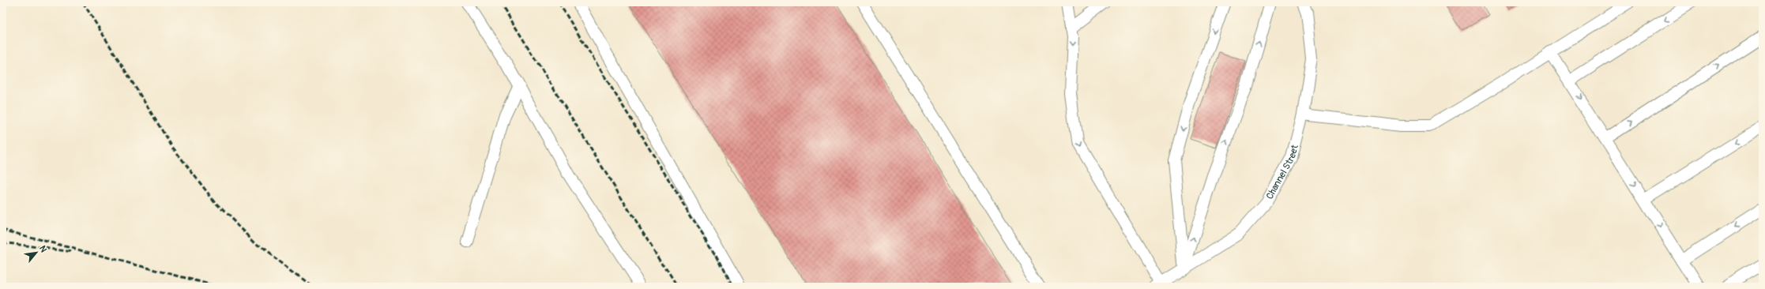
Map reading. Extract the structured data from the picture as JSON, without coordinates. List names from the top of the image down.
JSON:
{
  "streets": {
    "lane": ["Channel Street"]
  },
  "north": "top right"
}
